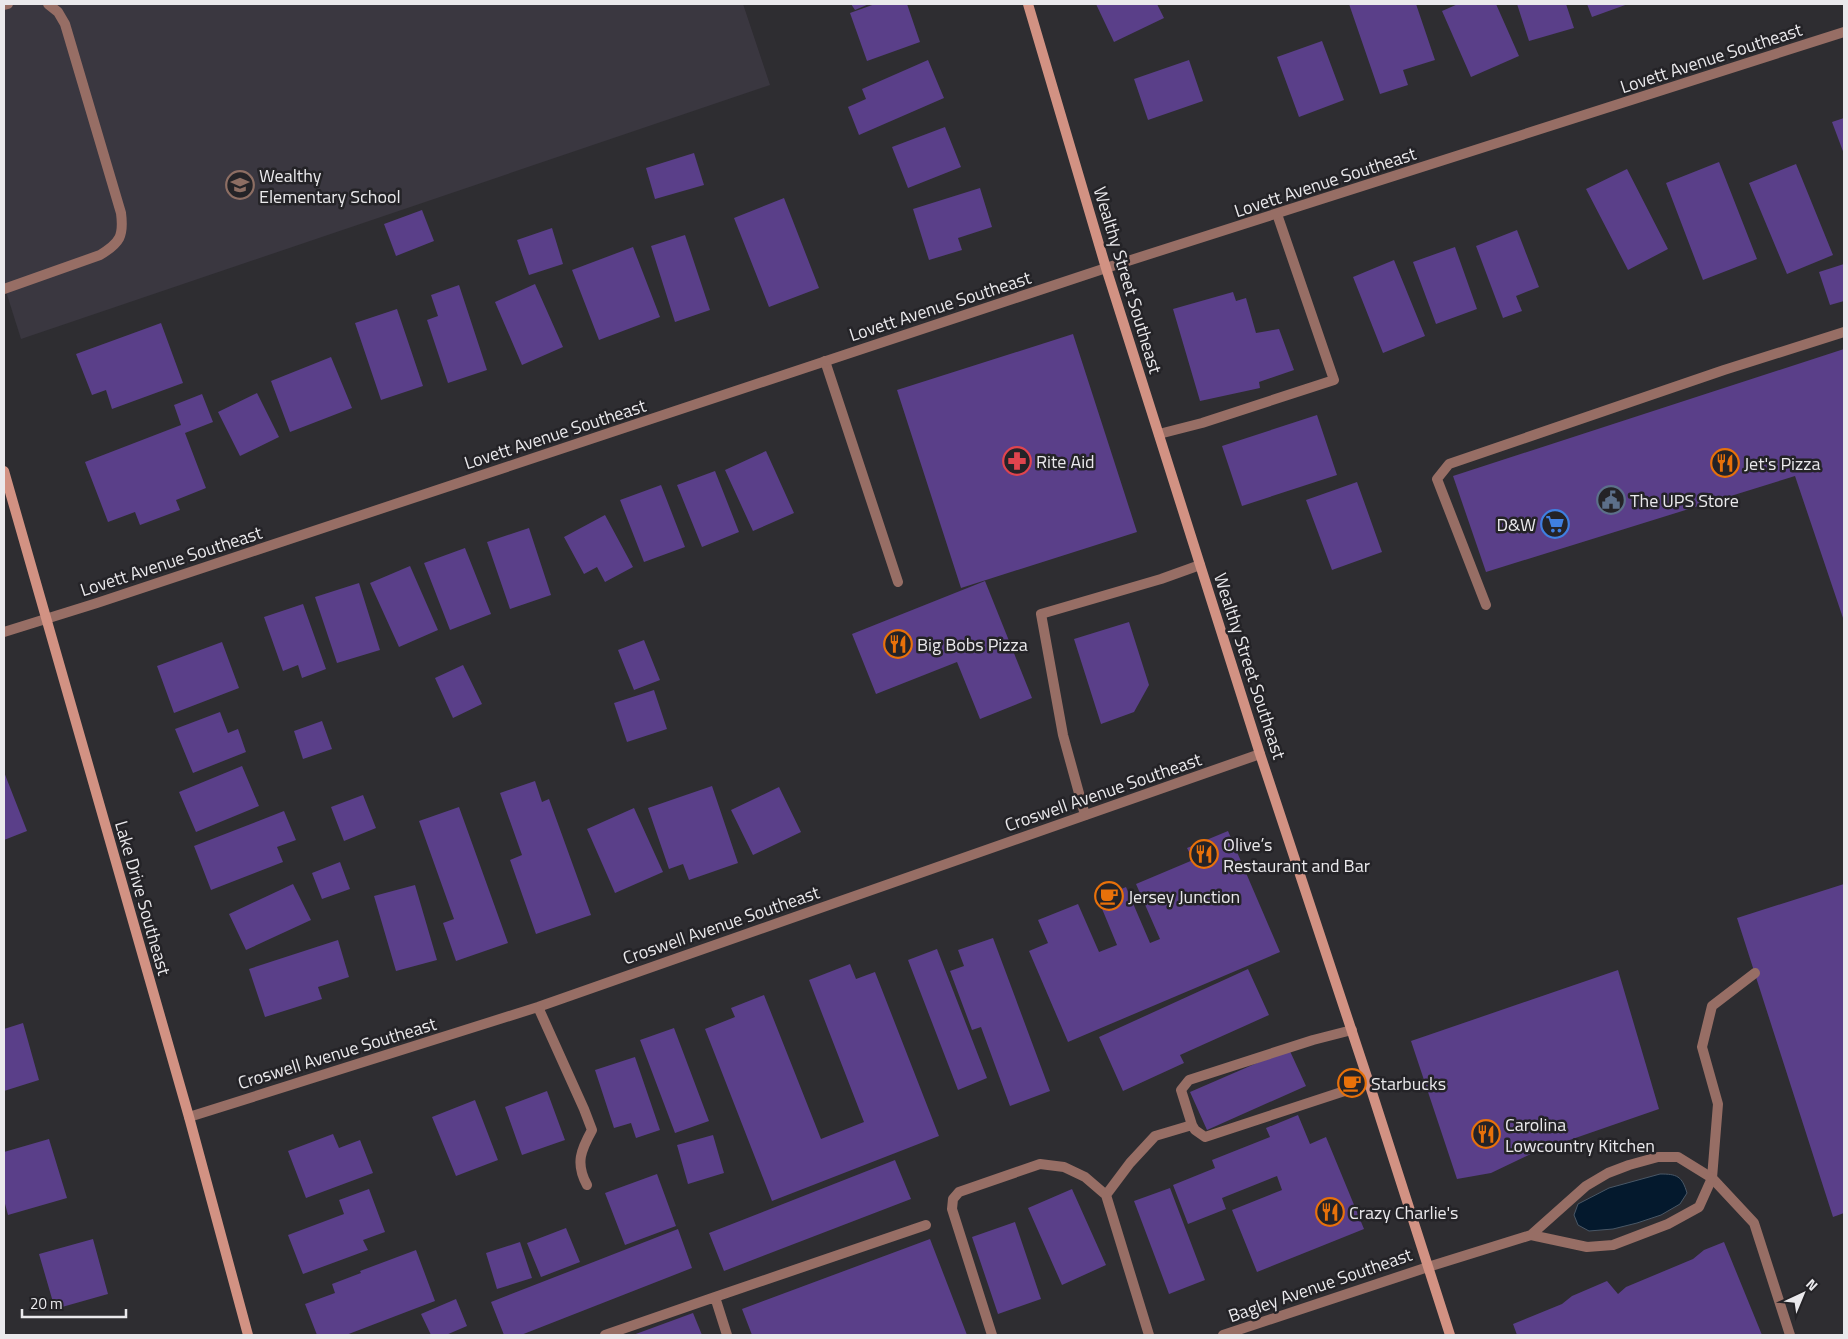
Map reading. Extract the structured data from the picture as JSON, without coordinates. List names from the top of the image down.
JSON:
{
  "streets": {
    "main road": ["Wealthy Street Southeast", "Lake Drive Southeast"],
    "street": ["Lovett Avenue Southeast", "Croswell Avenue Southeast", "Bagley Avenue Southeast"]
  },
  "crossings": [
    ["Lovett Avenue Southeast", "Wealthy Street Southeast"],
    ["Lovett Avenue Southeast", "Lake Drive Southeast"],
    ["Wealthy Street Southeast", "Croswell Avenue Southeast"],
    ["Wealthy Street Southeast", "Bagley Avenue Southeast"],
    ["Croswell Avenue Southeast", "Lake Drive Southeast"]
  ],
  "places": {
    "school or university": ["Wealthy Elementary School"],
    "pharmacy": ["Rite Aid"],
    "restaurant": [
      "Jet's Pizza",
      "Big Bobs Pizza",
      "Olive’s Restaurant and Bar",
      "Carolina Lowcountry Kitchen",
      "Crazy Charlie's"
    ],
    "public building": ["The UPS Store"],
    "supermarket": ["D&W"],
    "cafe": ["Jersey Junction", "Starbucks"]
  },
  "scale_bar": "20 m",
  "north": "top right"
}
